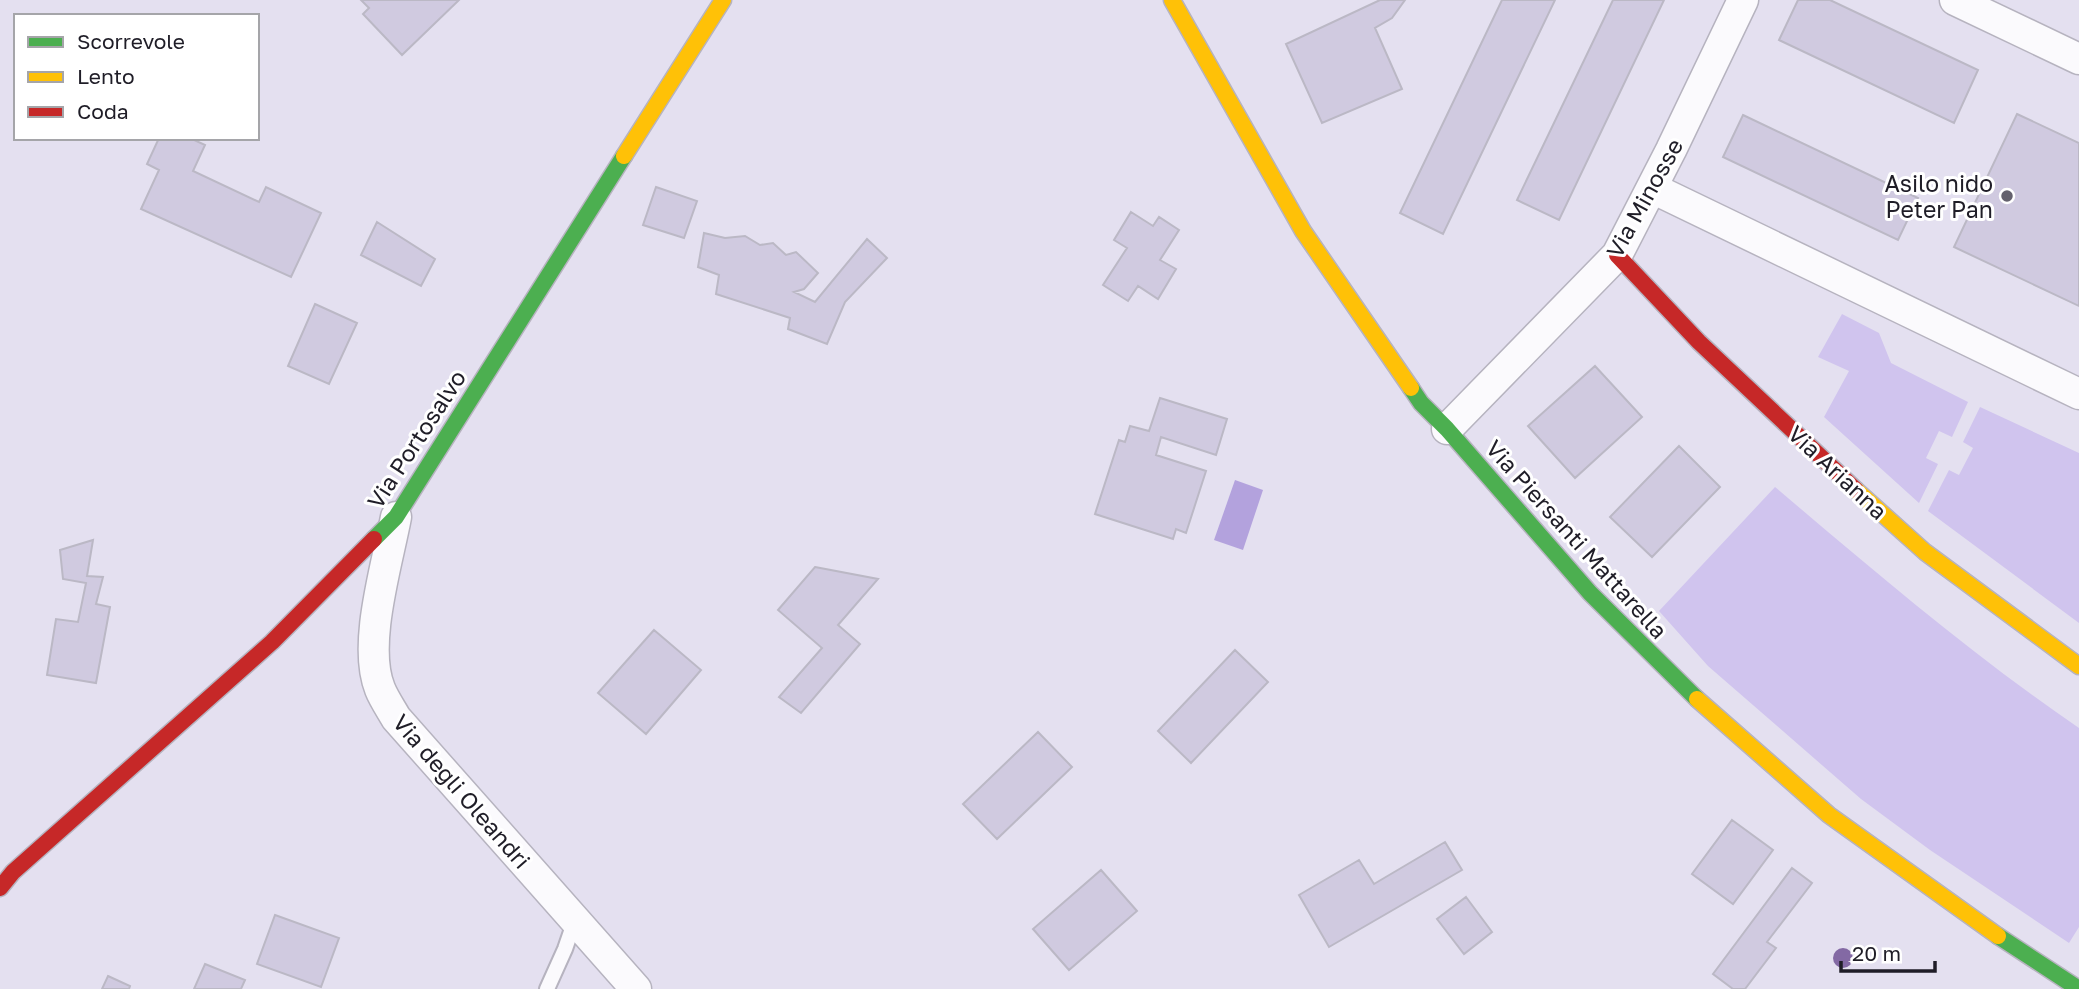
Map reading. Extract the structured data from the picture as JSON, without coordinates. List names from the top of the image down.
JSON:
{
  "streets": {
    "street": [
      "Via Minosse",
      "Via Portosalvo",
      "Via Arianna",
      "Via Piersanti Mattarella",
      "Via degli Oleandri"
    ]
  },
  "crossings": [
    ["Via Minosse", "Via Arianna"],
    ["Via Minosse", "Via Piersanti Mattarella"],
    ["Via Portosalvo", "Via degli Oleandri"]
  ],
  "places": ["Asilo nido Peter Pan"],
  "legend": ["Scorrevole", "Lento", "Coda"],
  "scale_bar": "20 m"
}
